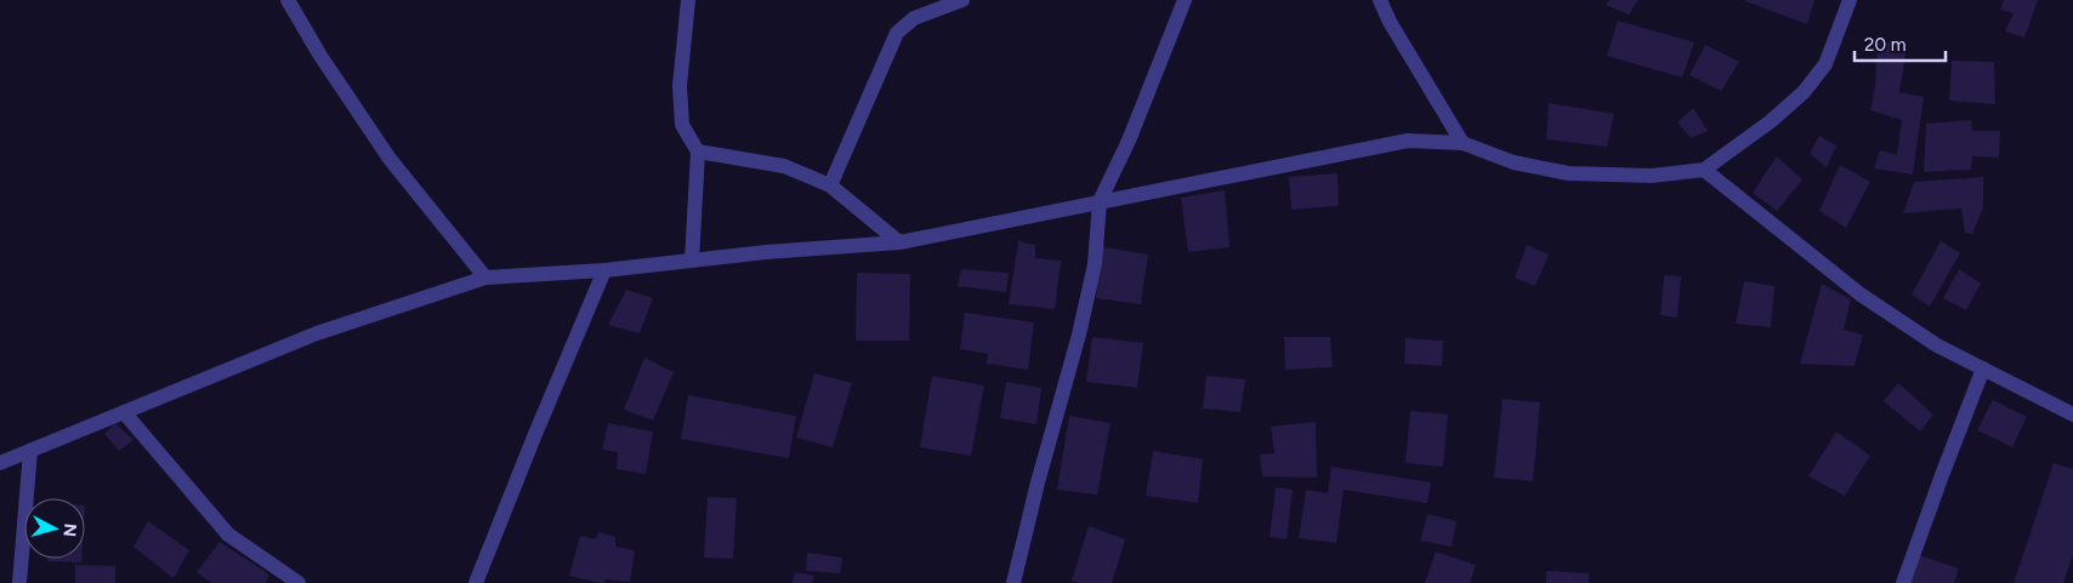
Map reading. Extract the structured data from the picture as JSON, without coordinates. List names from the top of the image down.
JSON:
{
  "scale_bar": "20 m",
  "north": "right"
}
